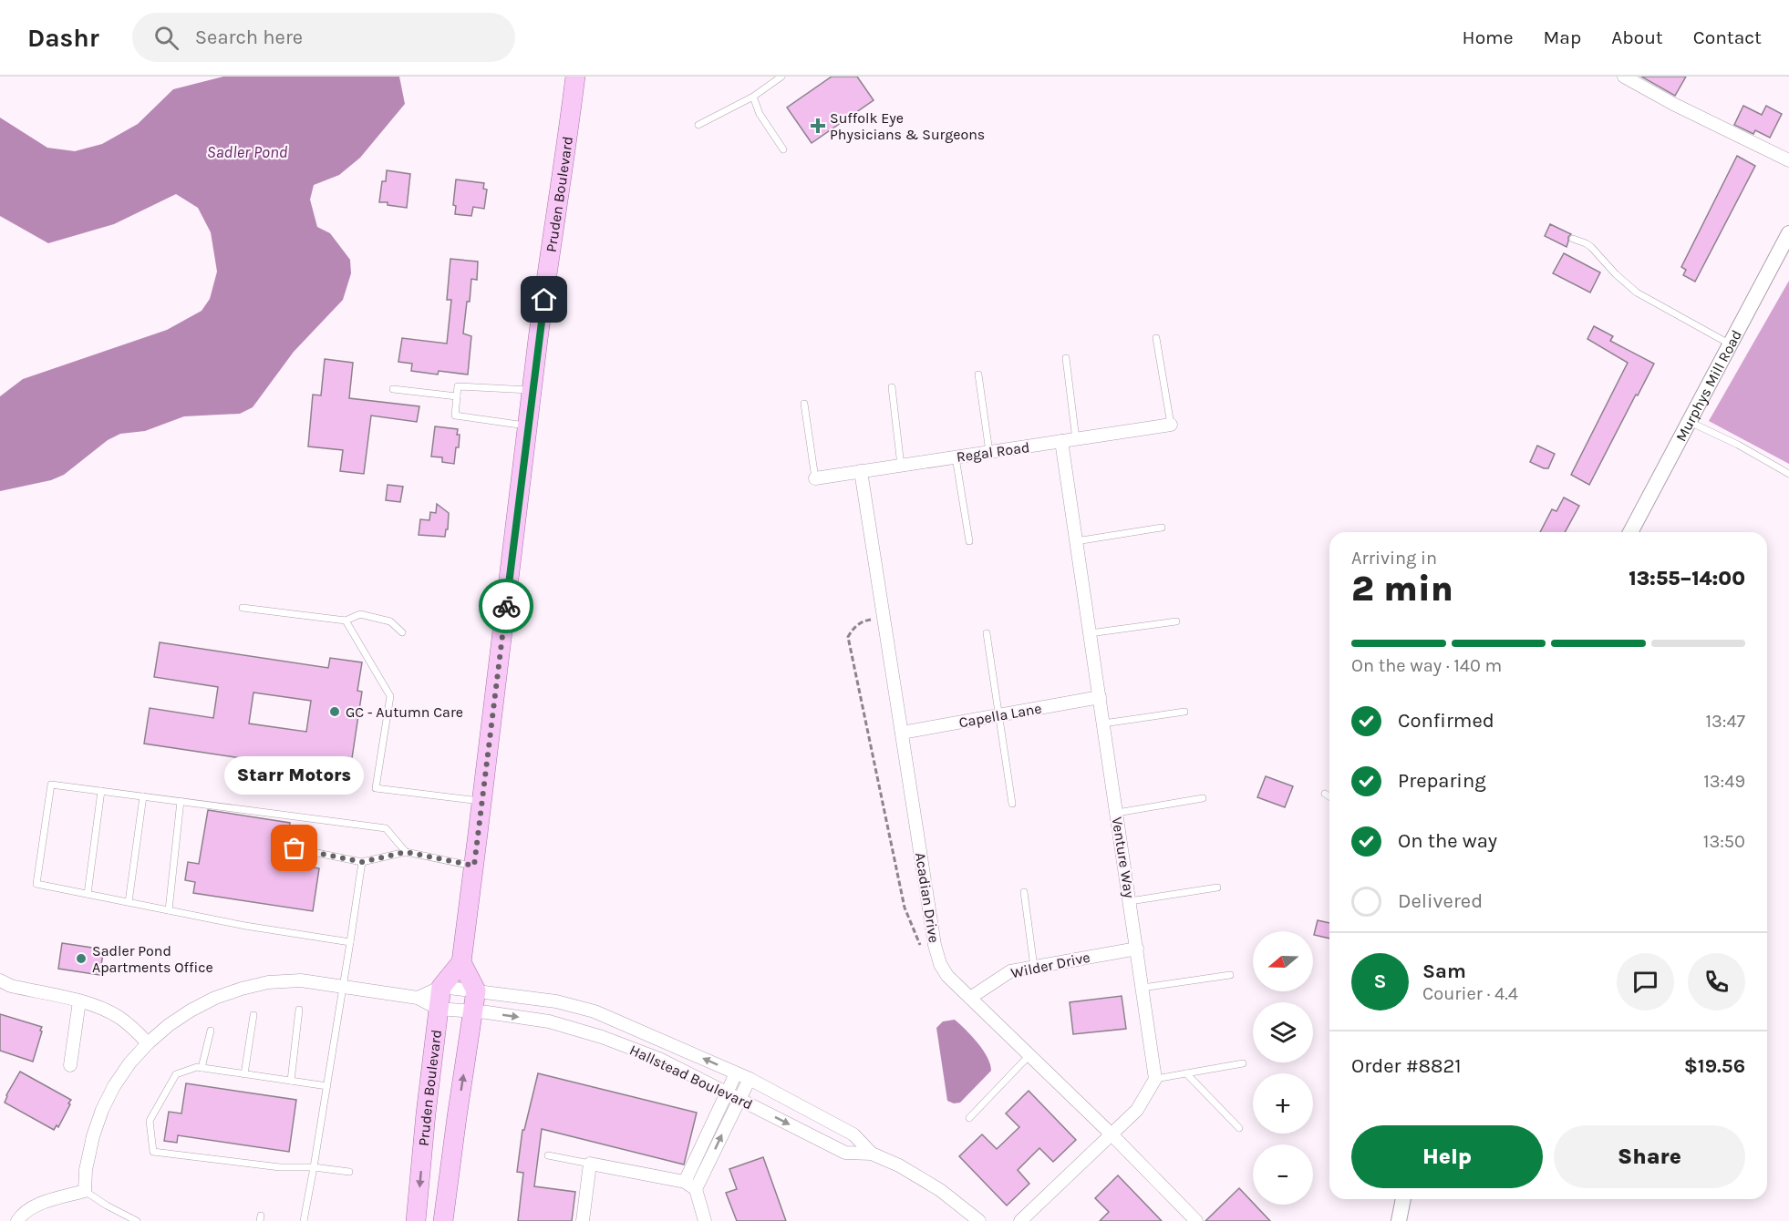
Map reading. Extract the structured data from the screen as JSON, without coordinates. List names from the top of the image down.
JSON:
{
  "streets": {
    "main road": ["Pruden Boulevard"],
    "street": [
      "Murphys Mill Road",
      "Regal Road",
      "Capella Lane",
      "Venture Way",
      "Acadian Drive",
      "Wilder Drive",
      "Hallstead Boulevard"
    ]
  },
  "crossings": [
    ["Pruden Boulevard", "Hallstead Boulevard"],
    ["Regal Road", "Venture Way"],
    ["Regal Road", "Acadian Drive"],
    ["Capella Lane", "Venture Way"],
    ["Capella Lane", "Acadian Drive"],
    ["Venture Way", "Wilder Drive"],
    ["Acadian Drive", "Wilder Drive"]
  ],
  "water": ["Sadler Pond"],
  "places": {
    "health": ["Suffolk Eye Physicians & Surgeons"],
    "other": ["GC - Autumn Care", "Starr Motors", "Sadler Pond Apartments Office"]
  },
  "north": "left",
  "page": {
    "header": "Dashr",
    "search": "Search here",
    "nav": [
      "Home",
      "Map",
      "About",
      "Contact"
    ],
    "heading": ["2 min", "Arriving in", "13:55–14:00"],
    "panel": [
      "Sam",
      "Courier · 4.4",
      "Order #8821",
      "$19.56"
    ],
    "bar": "On the way · 140 m",
    "list": [
      ["Confirmed", "13:47"],
      ["Preparing", "13:49"],
      ["On the way", "13:50"],
      "Delivered"
    ],
    "bubble": "Starr Motors",
    "map_buttons": ["+", "−"],
    "round": "S",
    "buttons": ["Help", "Share"]
  }
}
